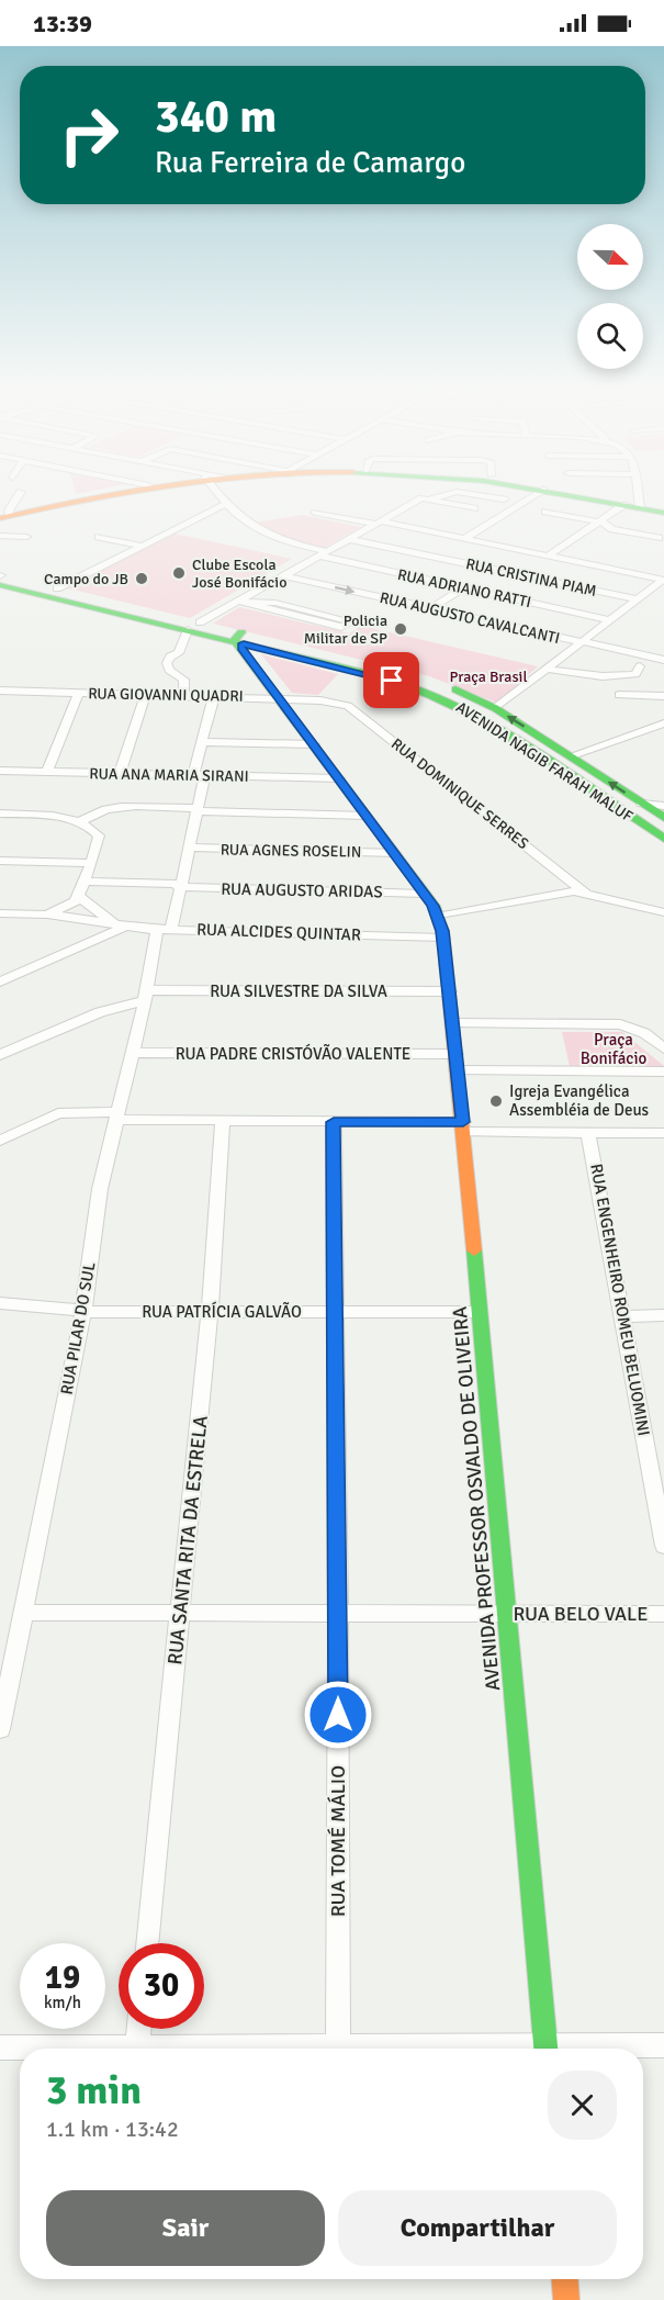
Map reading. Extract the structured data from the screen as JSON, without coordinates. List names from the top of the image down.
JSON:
{
  "streets": {
    "street": [
      "RUA CRISTINA PIAM",
      "RUA ADRIANO RATTI",
      "RUA AUGUSTO CAVALCANTI",
      "RUA GIOVANNI QUADRI",
      "AVENIDA NAGIB FARAH MALUF",
      "RUA ANA MARIA SIRANI",
      "RUA DOMINIQUE SERRES",
      "RUA AGNES ROSELIN",
      "RUA AUGUSTO ARIDAS",
      "RUA ALCIDES QUINTAR",
      "RUA SILVESTRE DA SILVA",
      "RUA PADRE CRISTÓVÃO VALENTE",
      "RUA ENGENHEIRO ROMEU BELUOMINI",
      "RUA PATRÍCIA GALVÃO",
      "RUA PILAR DO SUL",
      "AVENIDA PROFESSOR OSVALDO DE OLIVEIRA",
      "RUA SANTA RITA DA ESTRELA",
      "RUA BELO VALE",
      "RUA TOMÉ MÁLIO"
    ]
  },
  "crossings": [
    ["RUA GIOVANNI QUADRI", "RUA DOMINIQUE SERRES"],
    ["RUA GIOVANNI QUADRI", "RUA PILAR DO SUL"],
    ["RUA GIOVANNI QUADRI", "AVENIDA PROFESSOR OSVALDO DE OLIVEIRA"],
    ["AVENIDA NAGIB FARAH MALUF", "AVENIDA PROFESSOR OSVALDO DE OLIVEIRA"],
    ["RUA ANA MARIA SIRANI", "RUA PILAR DO SUL"],
    ["RUA ANA MARIA SIRANI", "AVENIDA PROFESSOR OSVALDO DE OLIVEIRA"],
    ["RUA AGNES ROSELIN", "RUA PILAR DO SUL"],
    ["RUA AGNES ROSELIN", "AVENIDA PROFESSOR OSVALDO DE OLIVEIRA"],
    ["RUA AUGUSTO ARIDAS", "RUA PILAR DO SUL"],
    ["RUA AUGUSTO ARIDAS", "AVENIDA PROFESSOR OSVALDO DE OLIVEIRA"],
    ["RUA ALCIDES QUINTAR", "RUA PILAR DO SUL"],
    ["RUA ALCIDES QUINTAR", "AVENIDA PROFESSOR OSVALDO DE OLIVEIRA"],
    ["RUA SILVESTRE DA SILVA", "RUA PILAR DO SUL"],
    ["RUA SILVESTRE DA SILVA", "AVENIDA PROFESSOR OSVALDO DE OLIVEIRA"],
    ["RUA PADRE CRISTÓVÃO VALENTE", "RUA PILAR DO SUL"],
    ["RUA PADRE CRISTÓVÃO VALENTE", "AVENIDA PROFESSOR OSVALDO DE OLIVEIRA"],
    ["RUA PATRÍCIA GALVÃO", "RUA PILAR DO SUL"],
    ["RUA PATRÍCIA GALVÃO", "AVENIDA PROFESSOR OSVALDO DE OLIVEIRA"],
    ["RUA PATRÍCIA GALVÃO", "RUA SANTA RITA DA ESTRELA"],
    ["RUA PATRÍCIA GALVÃO", "RUA TOMÉ MÁLIO"],
    ["RUA PILAR DO SUL", "RUA BELO VALE"],
    ["AVENIDA PROFESSOR OSVALDO DE OLIVEIRA", "RUA BELO VALE"],
    ["RUA SANTA RITA DA ESTRELA", "RUA BELO VALE"],
    ["RUA BELO VALE", "RUA TOMÉ MÁLIO"]
  ],
  "parks": ["Praça Brasil", "Praça Bonifácio"],
  "places": [
    "Clube Escola José Bonifácio",
    "Campo do JB",
    "Policia Militar de SP",
    "Igreja Evangélica Assembléia de Deus"
  ],
  "north": "right",
  "page": {
    "status": "13:39",
    "turn": ["340 m", "Rua Ferreira de Camargo"],
    "speed": "19 km/h",
    "limit": "30",
    "heading": ["3 min", "1.1 km · 13:42"],
    "buttons": ["Sair", "Compartilhar"]
  }
}
